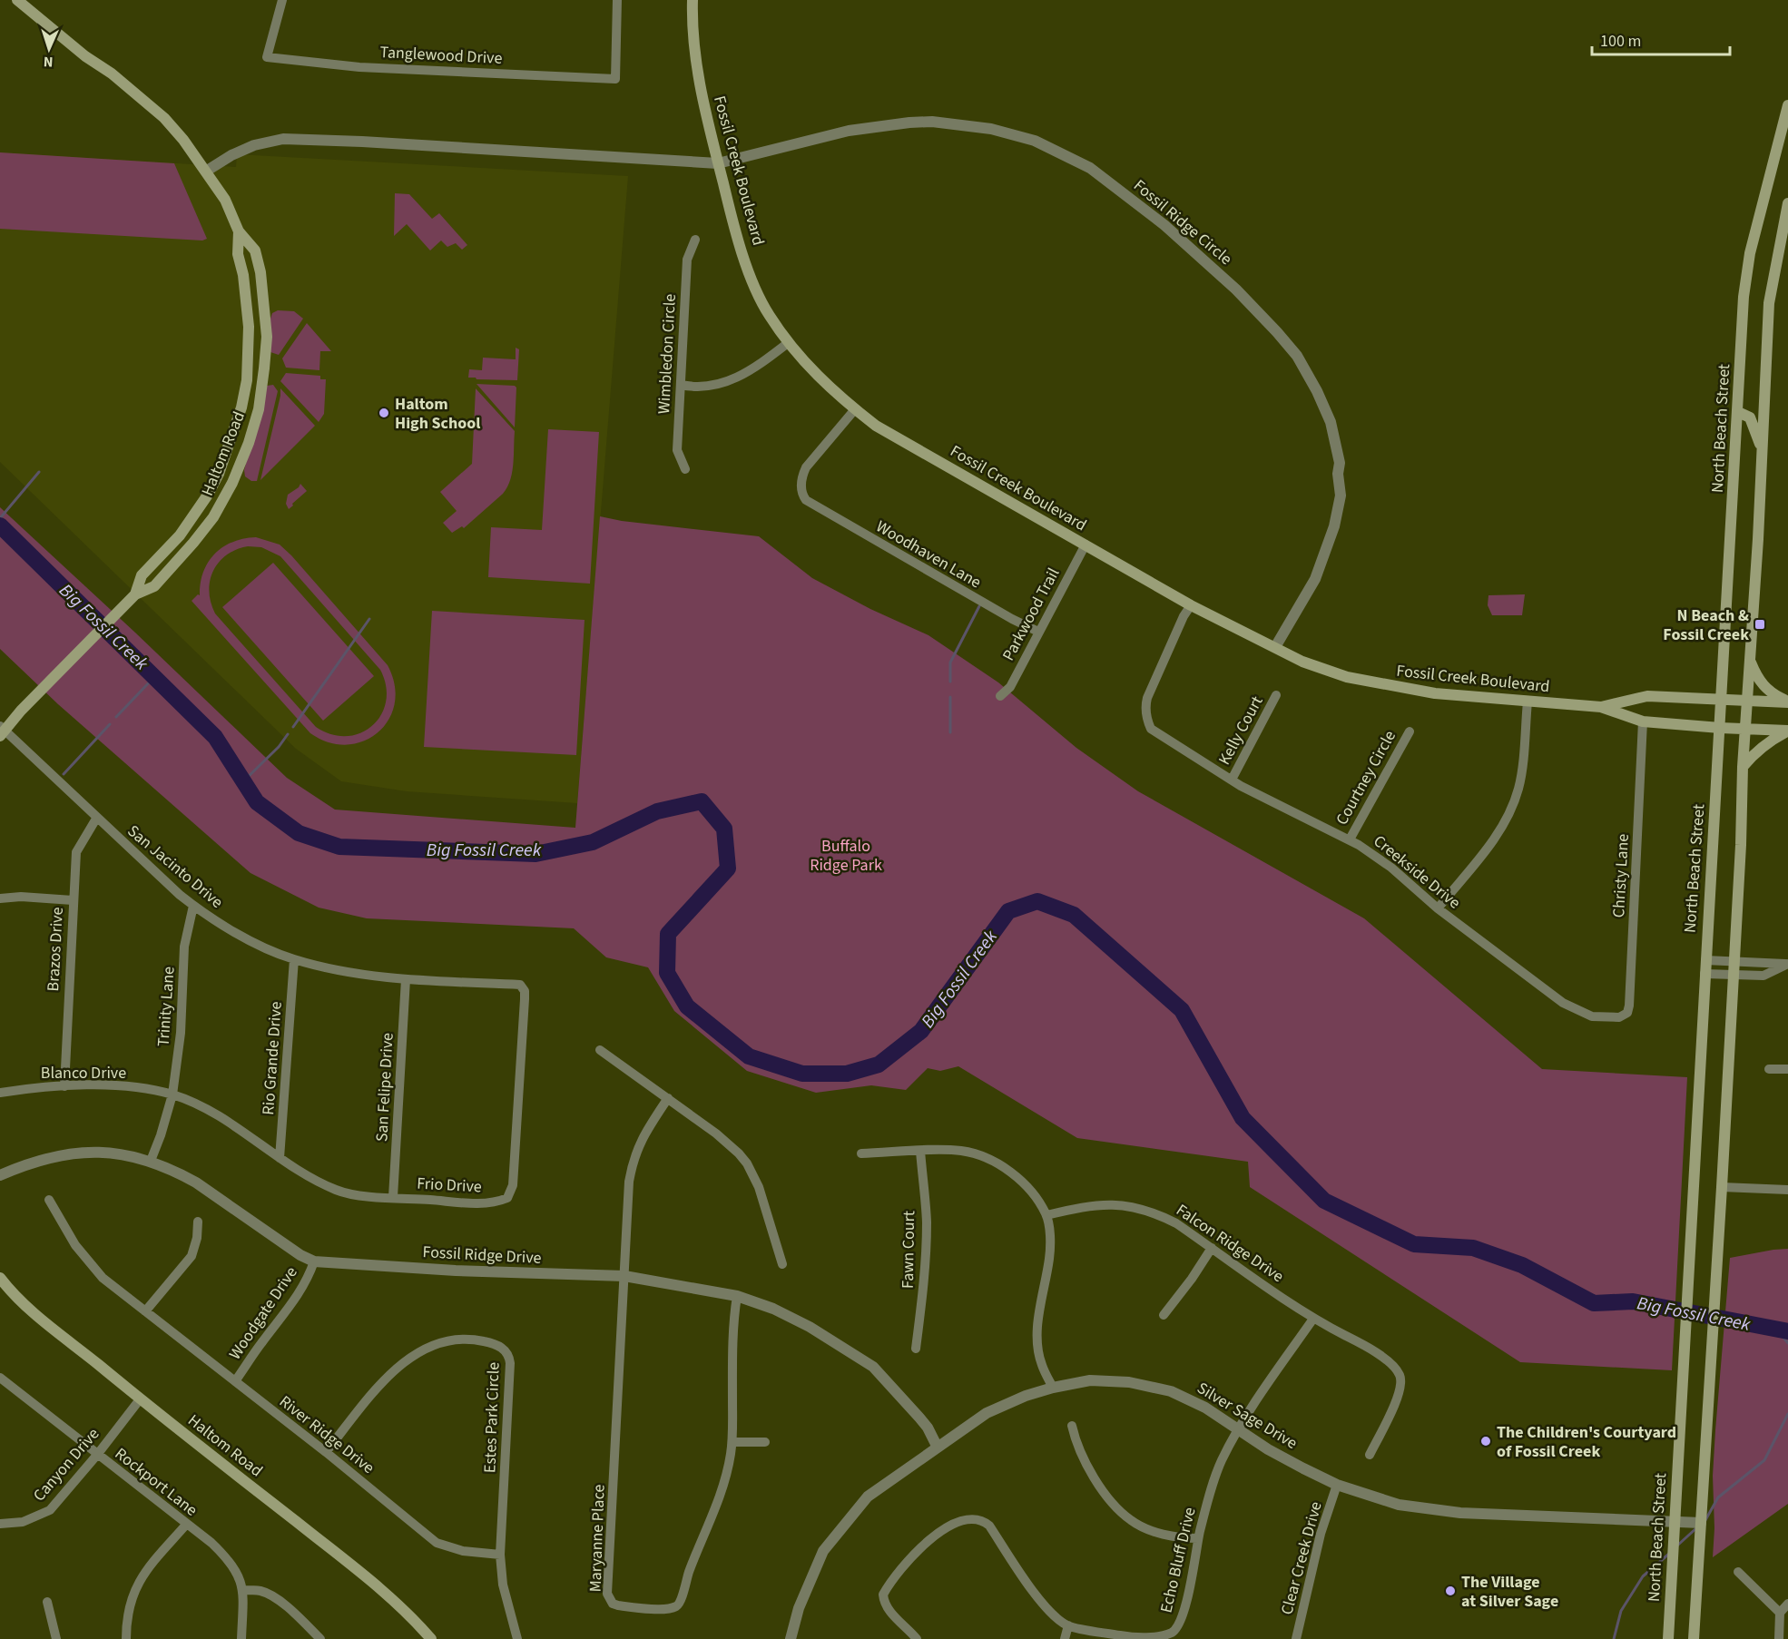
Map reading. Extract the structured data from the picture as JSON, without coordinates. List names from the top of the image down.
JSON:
{
  "streets": {
    "main road": ["Fossil Creek Boulevard", "North Beach Street", "Haltom Road"],
    "street": [
      "Tanglewood Drive",
      "Fossil Ridge Circle",
      "Wimbledon Circle",
      "Woodhaven Lane",
      "Parkwood Trail",
      "Kelly Court",
      "Courtney Circle",
      "San Jacinto Drive",
      "Creekside Drive",
      "Christy Lane",
      "Brazos Drive",
      "Trinity Lane",
      "Rio Grande Drive",
      "Blanco Drive",
      "San Felipe Drive",
      "Frio Drive",
      "Falcon Ridge Drive",
      "Fawn Court",
      "Fossil Ridge Drive",
      "Woodgate Drive",
      "Silver Sage Drive",
      "Estes Park Circle",
      "River Ridge Drive",
      "Canyon Drive",
      "Rockport Lane",
      "Maryanne Place",
      "Clear Creek Drive",
      "Echo Bluff Drive"
    ]
  },
  "crossings": [
    ["Fossil Creek Boulevard", "Fossil Ridge Circle"],
    ["Fossil Creek Boulevard", "North Beach Street"],
    ["Fossil Creek Boulevard", "Woodhaven Lane"],
    ["Fossil Creek Boulevard", "Parkwood Trail"],
    ["Fossil Creek Boulevard", "Creekside Drive"],
    ["Fossil Creek Boulevard", "Christy Lane"],
    ["Fossil Ridge Circle", "Haltom Road"],
    ["North Beach Street", "Silver Sage Drive"],
    ["Haltom Road", "San Jacinto Drive"],
    ["Haltom Road", "Canyon Drive"],
    ["Woodhaven Lane", "Parkwood Trail"],
    ["Kelly Court", "Creekside Drive"],
    ["Courtney Circle", "Creekside Drive"],
    ["San Jacinto Drive", "Brazos Drive"],
    ["San Jacinto Drive", "Trinity Lane"],
    ["San Jacinto Drive", "Rio Grande Drive"],
    ["San Jacinto Drive", "San Felipe Drive"],
    ["San Jacinto Drive", "Frio Drive"],
    ["Creekside Drive", "Christy Lane"],
    ["Brazos Drive", "Blanco Drive"],
    ["Trinity Lane", "Blanco Drive"],
    ["Trinity Lane", "Fossil Ridge Drive"],
    ["Rio Grande Drive", "Blanco Drive"],
    ["Rio Grande Drive", "Frio Drive"],
    ["Blanco Drive", "Frio Drive"],
    ["San Felipe Drive", "Frio Drive"],
    ["Falcon Ridge Drive", "Echo Bluff Drive"],
    ["Fossil Ridge Drive", "Woodgate Drive"],
    ["Fossil Ridge Drive", "Silver Sage Drive"],
    ["Fossil Ridge Drive", "Maryanne Place"],
    ["Woodgate Drive", "River Ridge Drive"],
    ["Silver Sage Drive", "Clear Creek Drive"],
    ["Silver Sage Drive", "Echo Bluff Drive"],
    ["Estes Park Circle", "River Ridge Drive"],
    ["Canyon Drive", "Rockport Lane"]
  ],
  "water": ["Big Fossil Creek"],
  "parks": ["Buffalo Ridge Park"],
  "places": {
    "other": ["Haltom High School", "The Children's Courtyard of Fossil Creek", "The Village at Silver Sage"],
    "transit": ["N Beach & Fossil Creek"]
  },
  "scale_bar": "100 m",
  "north": "bottom"
}
